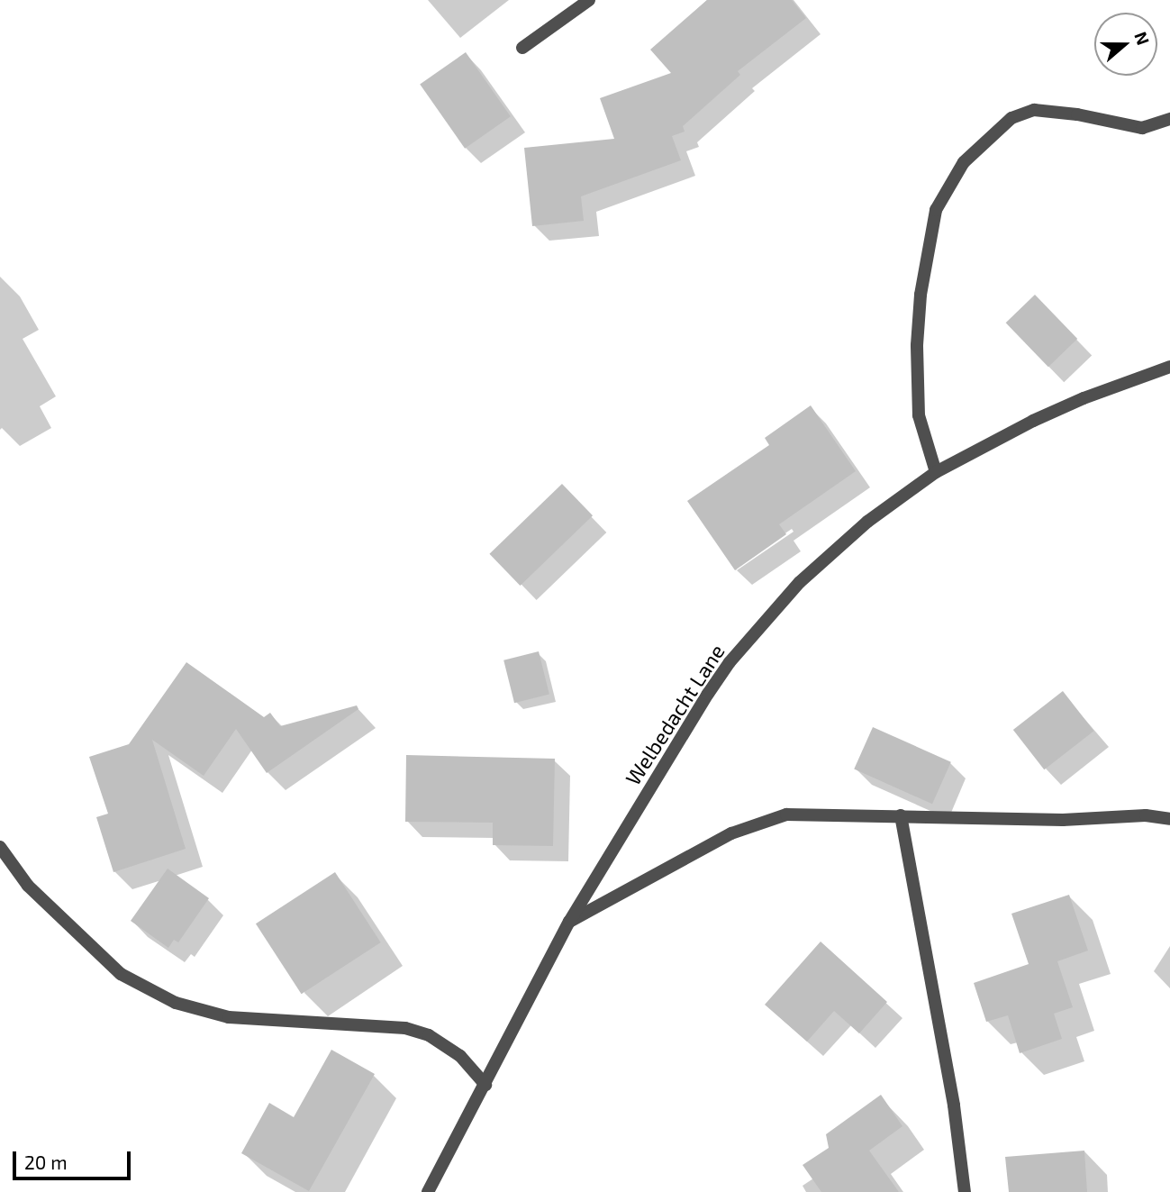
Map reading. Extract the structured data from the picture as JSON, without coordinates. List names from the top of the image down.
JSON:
{
  "streets": {
    "street": ["Welbedacht Lane"]
  },
  "scale_bar": "20 m",
  "north": "right"
}
